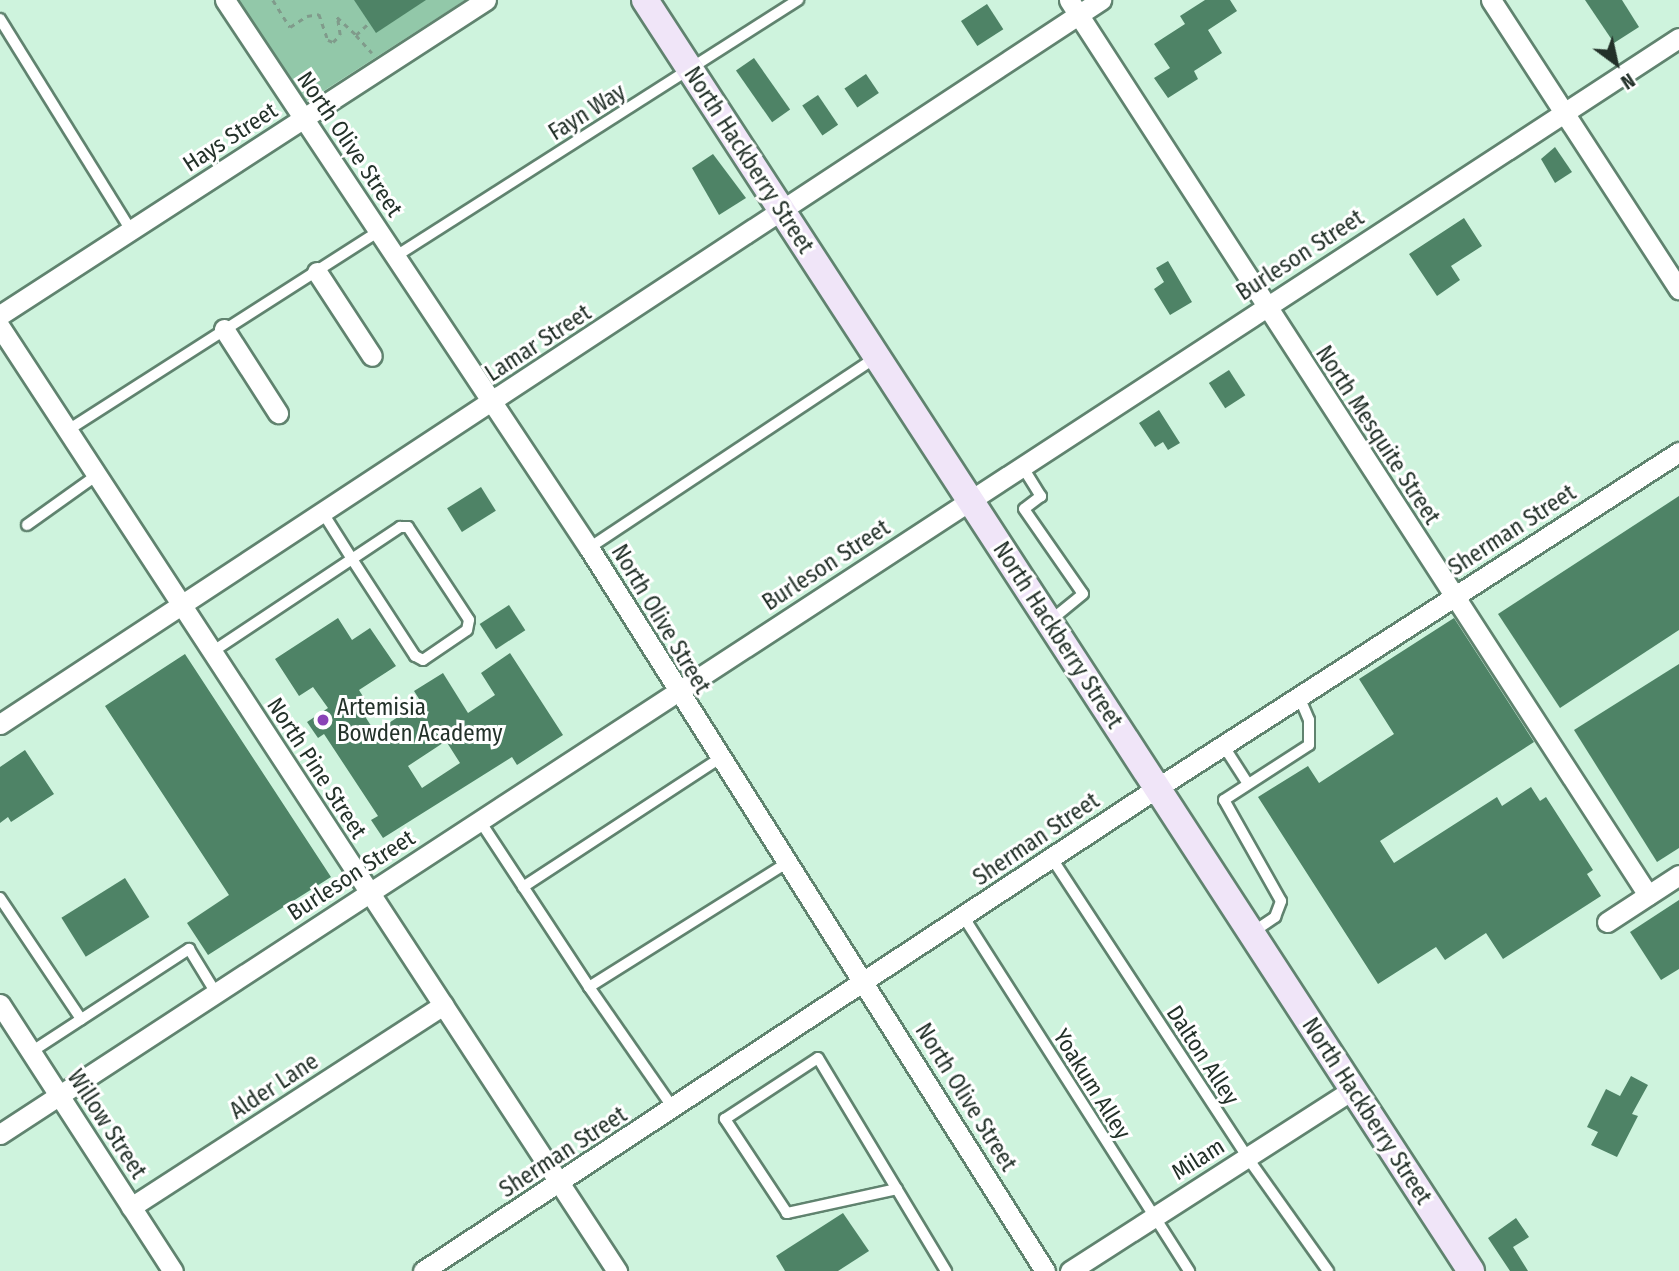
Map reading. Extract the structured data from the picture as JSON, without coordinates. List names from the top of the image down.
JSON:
{
  "streets": {
    "main road": ["North Hackberry Street"],
    "street": [
      "Hays Street",
      "North Olive Street",
      "Burleson Street",
      "Lamar Street",
      "North Mesquite Street",
      "Sherman Street",
      "North Pine Street",
      "Alder Lane",
      "Willow Street",
      "Milam"
    ],
    "lane": ["Fayn Way", "Dalton Alley", "Yoakum Alley"]
  },
  "crossings": [
    ["Fayn Way", "North Olive Street"],
    ["Fayn Way", "North Hackberry Street"],
    ["Hays Street", "North Olive Street"],
    ["North Olive Street", "Burleson Street"],
    ["North Olive Street", "Lamar Street"],
    ["North Olive Street", "Sherman Street"],
    ["North Hackberry Street", "Burleson Street"],
    ["North Hackberry Street", "Lamar Street"],
    ["North Hackberry Street", "Sherman Street"],
    ["North Hackberry Street", "Milam"],
    ["Burleson Street", "North Mesquite Street"],
    ["Burleson Street", "North Pine Street"],
    ["Burleson Street", "Willow Street"],
    ["Lamar Street", "North Mesquite Street"],
    ["Lamar Street", "North Pine Street"],
    ["North Mesquite Street", "Sherman Street"],
    ["Sherman Street", "North Pine Street"],
    ["Sherman Street", "Dalton Alley"],
    ["Sherman Street", "Yoakum Alley"],
    ["North Pine Street", "Alder Lane"],
    ["Dalton Alley", "Milam"],
    ["Yoakum Alley", "Milam"],
    ["Alder Lane", "Willow Street"]
  ],
  "places": ["Artemisia Bowden Academy"],
  "north": "bottom right"
}
